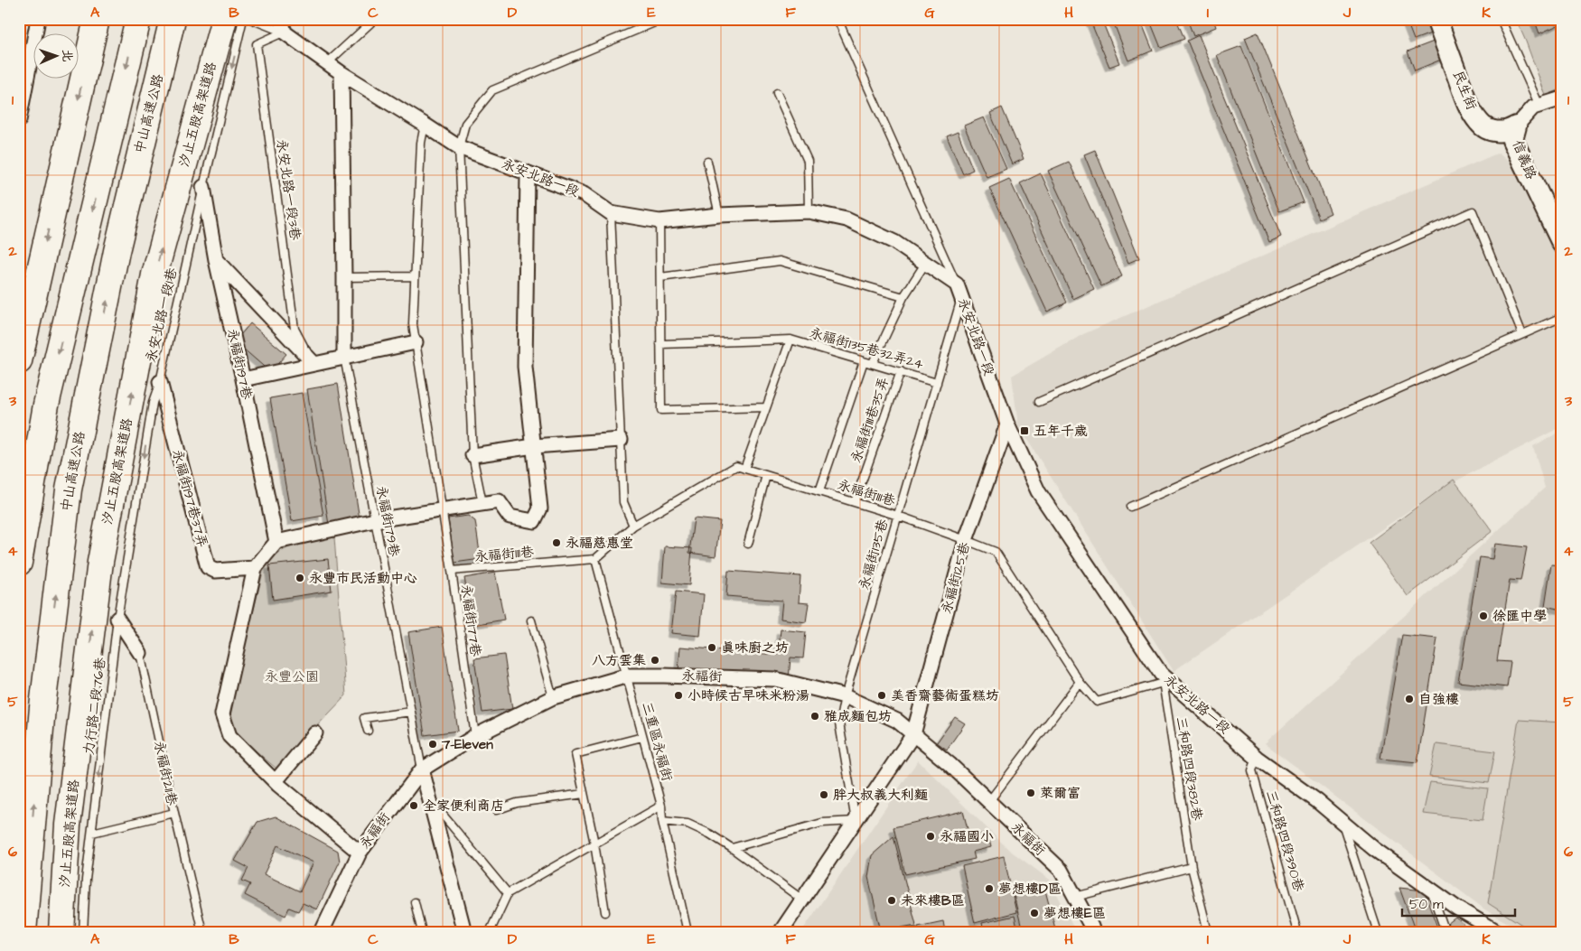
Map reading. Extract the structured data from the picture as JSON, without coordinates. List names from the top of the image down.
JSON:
{
  "streets": {
    "highway": ["中山高速公路", "汐止五股高架道路"],
    "street": [
      "民生街",
      "信義路",
      "永安北路一段",
      "永福街197巷",
      "永福街197巷37弄",
      "永福街125巷",
      "永福街",
      "永福街211巷"
    ],
    "lane": [
      "永安北路一段3巷",
      "永安北路一段1巷",
      "永福街135巷32弄24",
      "永福街111巷35弄",
      "永福街111巷",
      "永福街179巷",
      "永福街135巷",
      "永福街177巷",
      "力行路二段76巷",
      "三重區永福街",
      "三和路四段382巷",
      "三和路四段390巷"
    ]
  },
  "crossings": [
    ["民生街", "信義路"],
    ["永安北路一段", "永安北路一段3巷"],
    ["永安北路一段", "永福街111巷"],
    ["永安北路一段", "永福街135巷"],
    ["永安北路一段", "永福街125巷"],
    ["永安北路一段", "三和路四段382巷"],
    ["永安北路一段", "三和路四段390巷"],
    ["永安北路一段1巷", "永福街197巷"],
    ["永安北路一段1巷", "永福街197巷37弄"],
    ["永安北路一段1巷", "力行路二段76巷"],
    ["永安北路一段1巷", "永福街211巷"],
    ["永福街135巷32弄24", "永福街111巷35弄"],
    ["永福街135巷32弄24", "永福街111巷"],
    ["永福街135巷32弄24", "永福街135巷"],
    ["永福街111巷35弄", "永福街111巷"],
    ["永福街111巷", "永福街135巷"],
    ["永福街111巷", "永福街125巷"],
    ["永福街111巷", "三重區永福街"],
    ["永福街111巷", "三和路四段382巷"],
    ["永福街179巷", "永福街"],
    ["永福街135巷", "永福街125巷"],
    ["永福街135巷", "永福街"],
    ["永福街125巷", "永福街"],
    ["永福街177巷", "永福街"],
    ["永福街", "三重區永福街"],
    ["力行路二段76巷", "永福街211巷"]
  ],
  "one_way": ["永安北路一段1巷", "力行路二段76巷"],
  "parks": ["永豐公園"],
  "places": {
    "transit": ["五年千歲"],
    "other": [
      "永福慈惠堂",
      "永豐市民活動中心",
      "徐匯中學",
      "真味廚之坊",
      "八方雲集",
      "小時候古早味米粉湯",
      "美香齋藝術蛋糕坊",
      "自強樓",
      "雅成麵包坊",
      "7-Eleven",
      "萊爾富",
      "胖大叔義大利麵",
      "全家便利商店",
      "永福國小",
      "夢想樓D區",
      "未來樓B區",
      "夢想樓E區"
    ]
  },
  "scale_bar": "50 m",
  "north": "right",
  "grid": {
    "columns": [
      "A",
      "B",
      "C",
      "D",
      "E",
      "F",
      "G",
      "H",
      "I",
      "J",
      "K"
    ],
    "rows": [
      "1",
      "2",
      "3",
      "4",
      "5",
      "6"
    ]
  }
}
